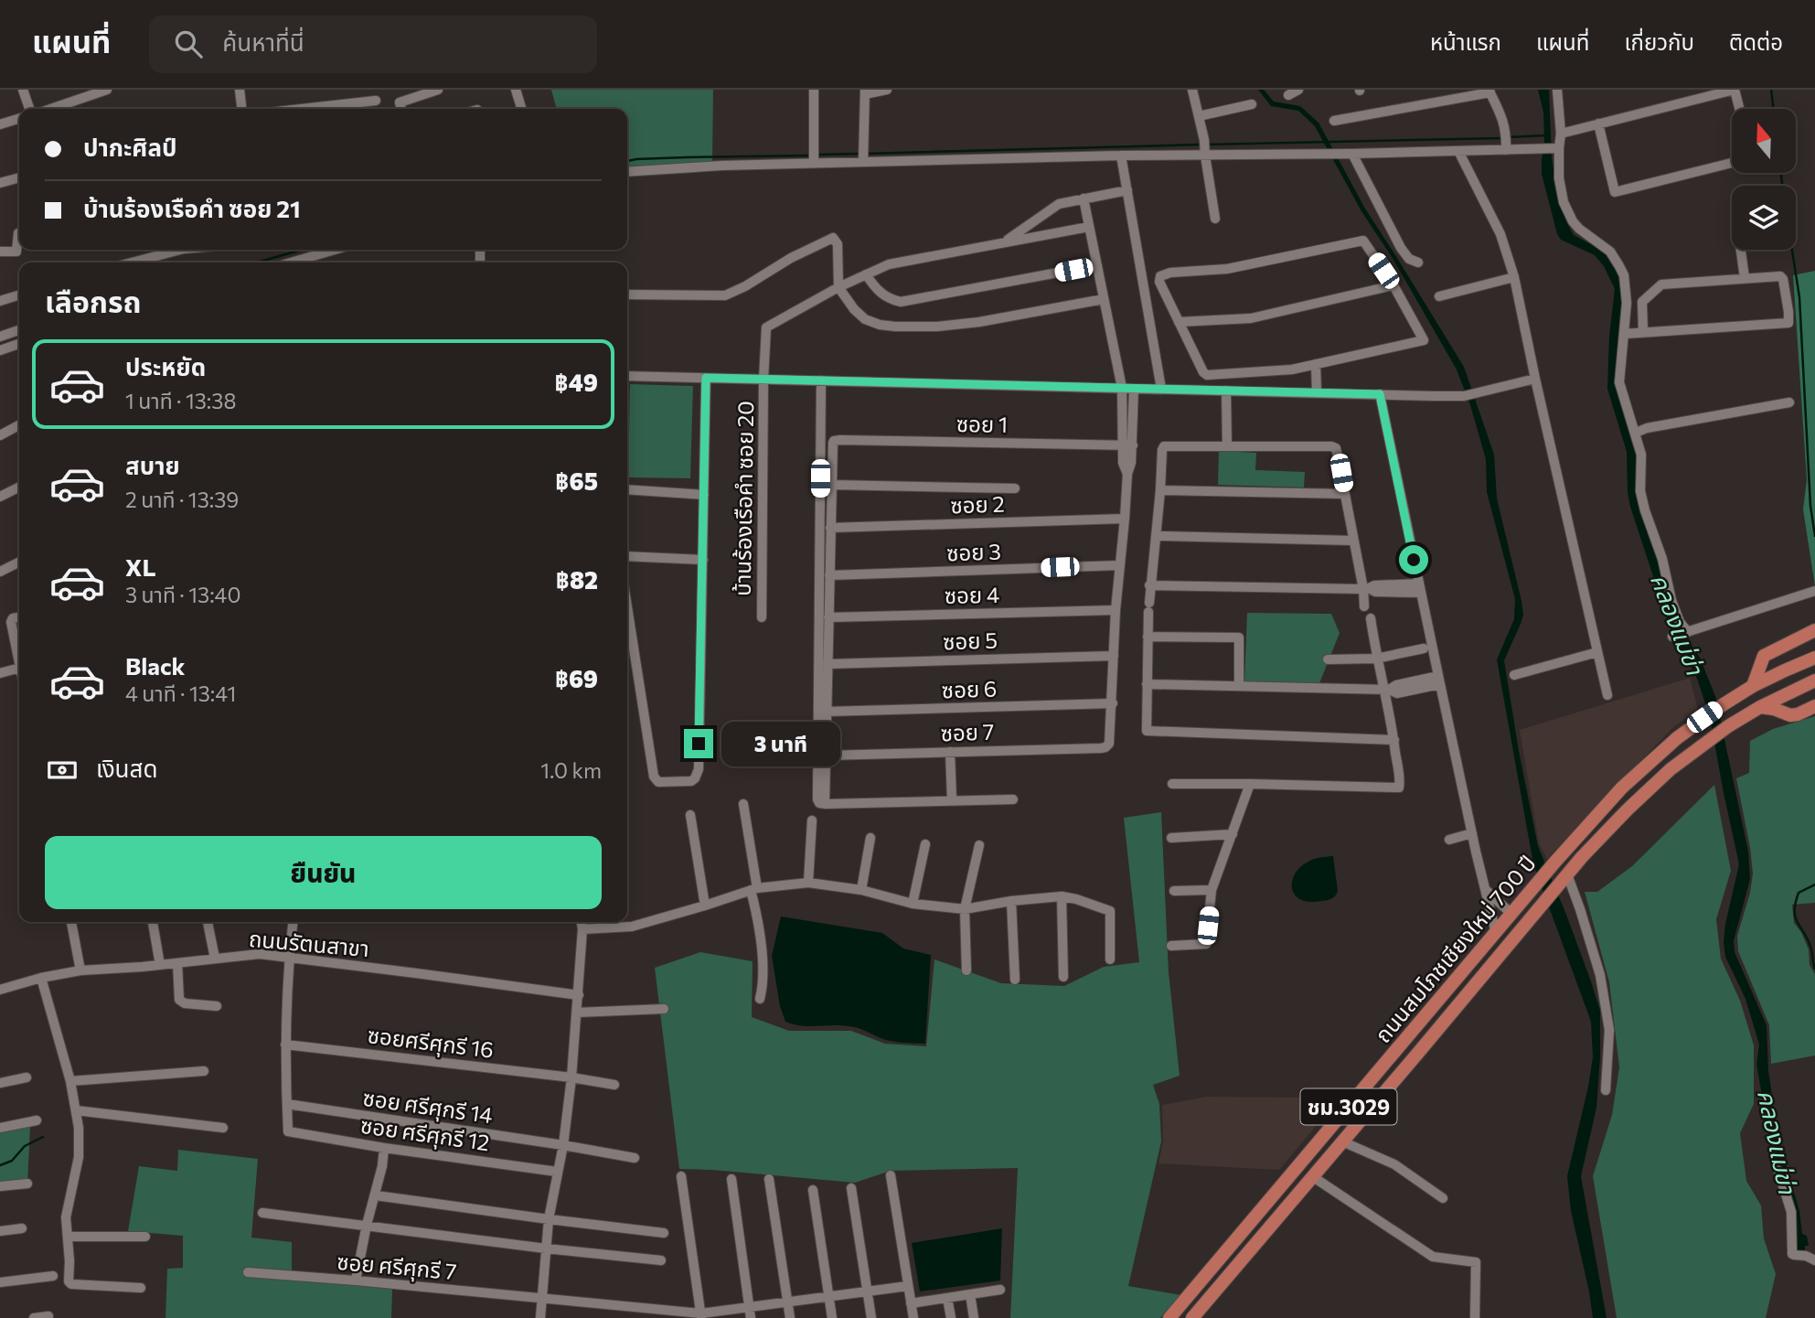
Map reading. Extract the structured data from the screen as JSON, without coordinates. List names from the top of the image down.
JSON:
{
  "streets": {
    "main road": ["ถนนสมโภชเชียงใหม่ 700 ปี", "ชม.3029"],
    "street": [
      "ซอย 1",
      "บ้านร้องเรือคำ ซอย 20",
      "ซอย 2",
      "ซอย 3",
      "ซอย 4",
      "ซอย 5",
      "ซอย 6",
      "ซอย 7",
      "ถนนรัตนสาขา",
      "ซอยศรีศุกรี 16",
      "ซอย ศรีศุกรี 14",
      "ซอย ศรีศุกรี 12",
      "ซอย ศรีศุกรี 7"
    ]
  },
  "crossings": [
    ["ซอย 6", "ซอย 7"],
    ["ซอย ศรีศุกรี 14", "ซอย ศรีศุกรี 12"]
  ],
  "water": ["คลองแม่ข่า"],
  "north": "top",
  "page": {
    "header": "แผนที่",
    "search": "ค้นหาที่นี่",
    "nav": [
      "หน้าแรก",
      "แผนที่",
      "เกี่ยวกับ",
      "ติดต่อ"
    ],
    "banner": ["ปากะศิลป์", "บ้านร้องเรือคำ ซอย 21"],
    "heading": "เลือกรถ",
    "list": [
      {
        "name": "ประหยัด",
        "note": "1 นาที · 13:38",
        "value": "฿49"
      },
      {
        "name": "สบาย",
        "note": "2 นาที · 13:39",
        "value": "฿65"
      },
      {
        "name": "XL",
        "note": "3 นาที · 13:40",
        "value": "฿82"
      },
      {
        "name": "Black",
        "note": "4 นาที · 13:41",
        "value": "฿69"
      }
    ],
    "bubble": "3 นาที",
    "pay": ["เงินสด", "1.0 km"],
    "buttons": "ยืนยัน"
  }
}
